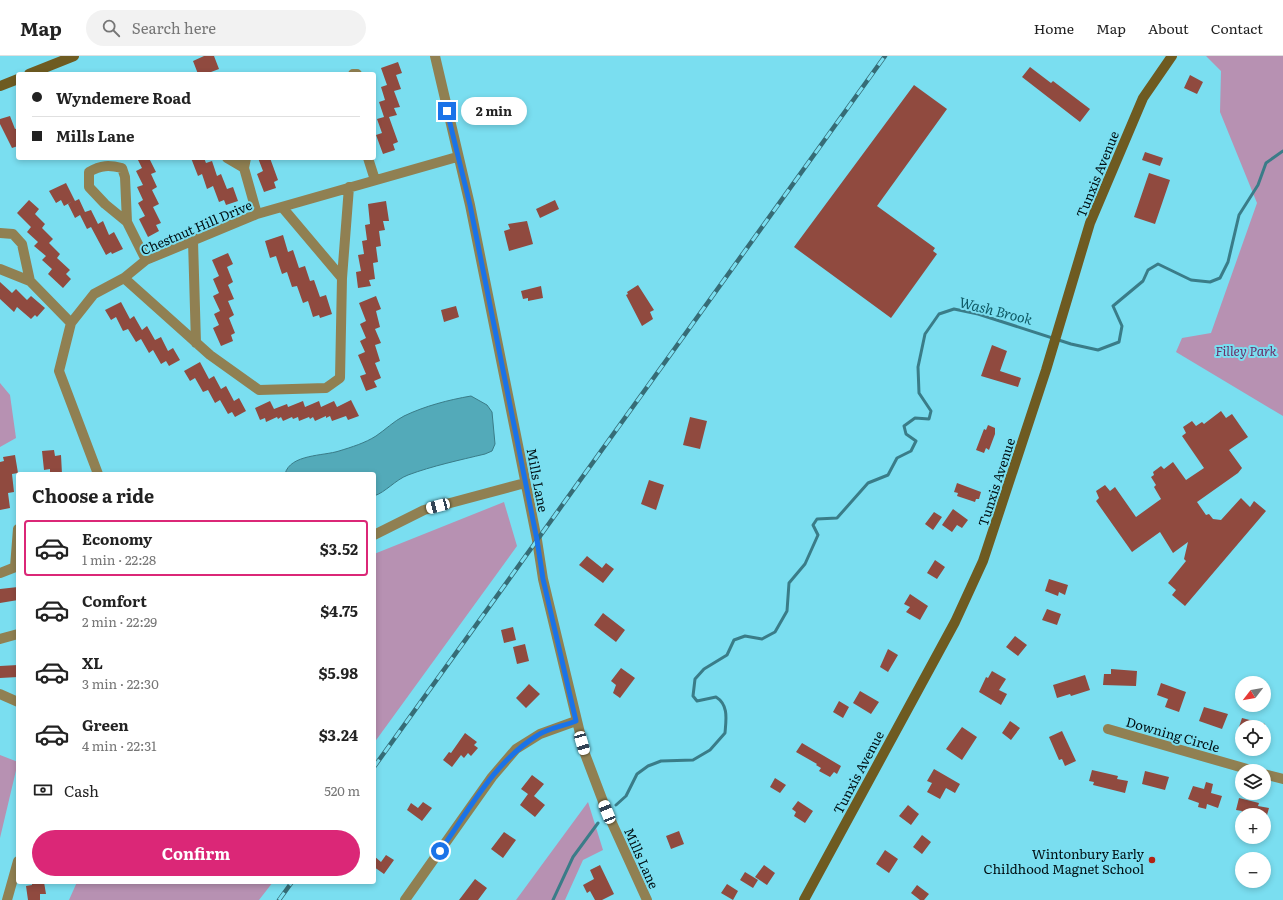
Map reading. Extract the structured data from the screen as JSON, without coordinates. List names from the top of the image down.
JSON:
{
  "streets": {
    "main road": ["Tunxis Avenue"],
    "street": ["Chestnut Hill Drive", "Mills Lane", "Downing Circle"]
  },
  "crossings": [
    ["Chestnut Hill Drive", "Mills Lane"]
  ],
  "water": ["Wash Brook"],
  "parks": ["Filley Park"],
  "places": ["Wintonbury Early Childhood Magnet School"],
  "north": "bottom left",
  "page": {
    "header": "Map",
    "search": "Search here",
    "nav": [
      "Home",
      "Map",
      "About",
      "Contact"
    ],
    "banner": ["Wyndemere Road", "Mills Lane"],
    "bubble": "2 min",
    "heading": "Choose a ride",
    "list": [
      {
        "name": "Economy",
        "note": "1 min · 22:28",
        "value": "$3.52"
      },
      {
        "name": "Comfort",
        "note": "2 min · 22:29",
        "value": "$4.75"
      },
      {
        "name": "XL",
        "note": "3 min · 22:30",
        "value": "$5.98"
      },
      {
        "name": "Green",
        "note": "4 min · 22:31",
        "value": "$3.24"
      }
    ],
    "map_buttons": ["+", "−"],
    "pay": ["Cash", "520 m"],
    "buttons": "Confirm"
  }
}
